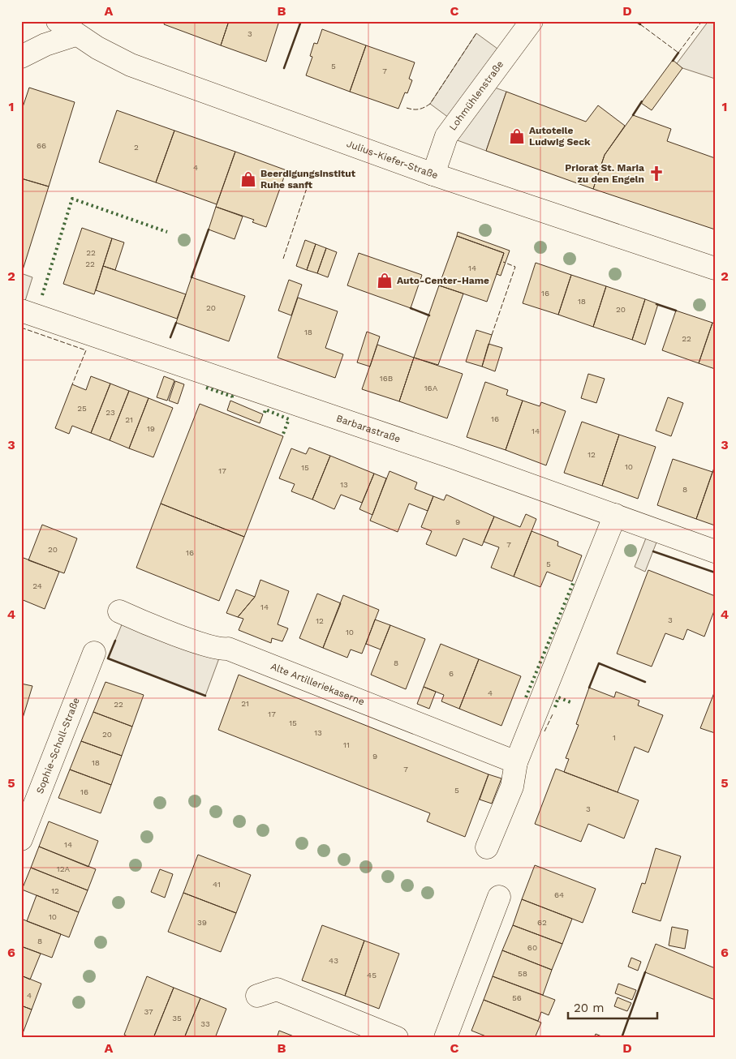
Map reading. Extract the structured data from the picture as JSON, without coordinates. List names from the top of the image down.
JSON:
{
  "streets": {
    "street": [
      "Lohmühlenstraße",
      "Julius-Kiefer-Straße",
      "Barbarastraße",
      "Alte Artilleriekaserne",
      "Sophie-Scholl-Straße"
    ]
  },
  "crossings": [
    ["Lohmühlenstraße", "Julius-Kiefer-Straße"]
  ],
  "places": {
    "shop": ["Autoteile Ludwig Seck", "Beerdigungsinstitut Ruhe sanft", "Auto-Center-Hame"],
    "church": ["Priorat St. Maria zu den Engeln"]
  },
  "house_numbers": [
    "3",
    "5",
    "7",
    "66",
    "2",
    "4",
    "22",
    "22",
    "14",
    "16",
    "18",
    "20",
    "20",
    "18",
    "22",
    "16B",
    "16A",
    "25",
    "23",
    "16",
    "21",
    "19",
    "14",
    "12",
    "10",
    "15",
    "17",
    "13",
    "8",
    "9",
    "7",
    "20",
    "16",
    "5",
    "24",
    "14",
    "3",
    "12",
    "10",
    "8",
    "6",
    "4",
    "21",
    "22",
    "17",
    "15",
    "13",
    "20",
    "1",
    "11",
    "9",
    "18",
    "7",
    "5",
    "16",
    "3",
    "14",
    "12A",
    "41",
    "12",
    "64",
    "10",
    "39",
    "62",
    "8",
    "60",
    "43",
    "58",
    "45",
    "4",
    "56",
    "37",
    "35",
    "33"
  ],
  "scale_bar": "20 m",
  "grid": {
    "columns": [
      "A",
      "B",
      "C",
      "D"
    ],
    "rows": [
      "1",
      "2",
      "3",
      "4",
      "5",
      "6"
    ]
  }
}
